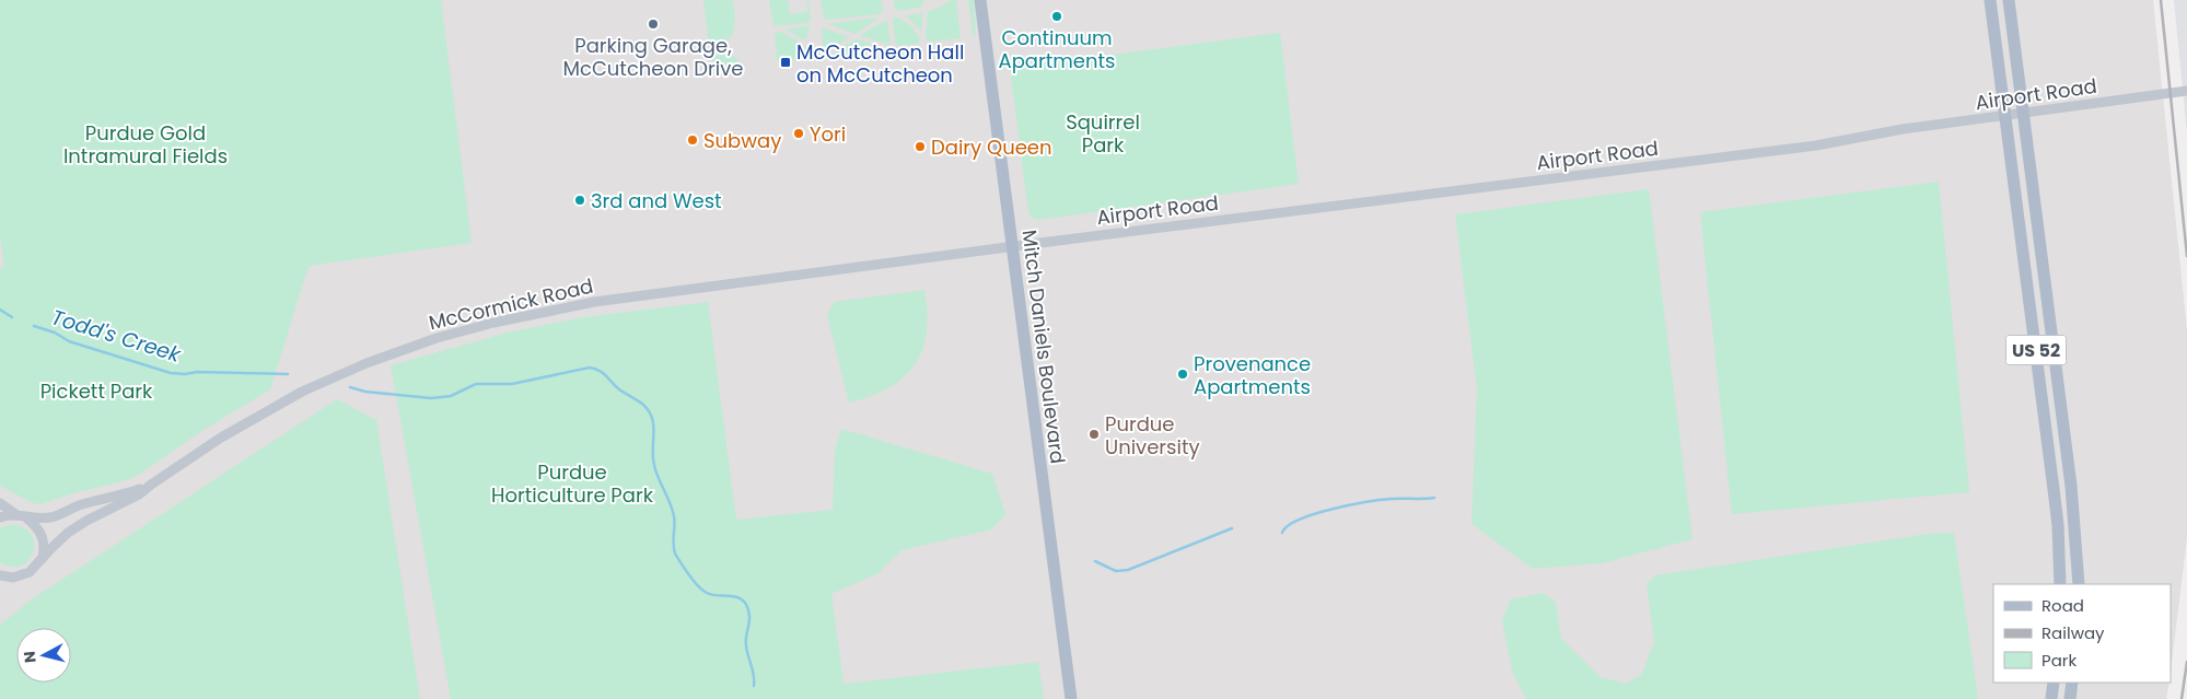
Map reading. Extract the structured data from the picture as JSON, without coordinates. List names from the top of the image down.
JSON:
{
  "streets": {
    "main road": ["Mitch Daniels Boulevard", "US 52"],
    "street": ["Airport Road", "McCormick Road"]
  },
  "crossings": [
    ["Airport Road", "McCormick Road"],
    ["Airport Road", "Mitch Daniels Boulevard"],
    ["Airport Road", "US 52"],
    ["McCormick Road", "Mitch Daniels Boulevard"]
  ],
  "water": ["Todd's Creek"],
  "parks": [
    "Squirrel Park",
    "Purdue Gold Intramural Fields",
    "Pickett Park",
    "Purdue Horticulture Park"
  ],
  "places": {
    "other": [
      "Continuum Apartments",
      "Parking Garage, McCutcheon Drive",
      "Yori",
      "Subway",
      "Dairy Queen",
      "3rd and West",
      "Provenance Apartments",
      "Purdue University"
    ],
    "transit": ["McCutcheon Hall on McCutcheon"]
  },
  "legend": ["Road", "Railway", "Park"],
  "north": "left"
}
